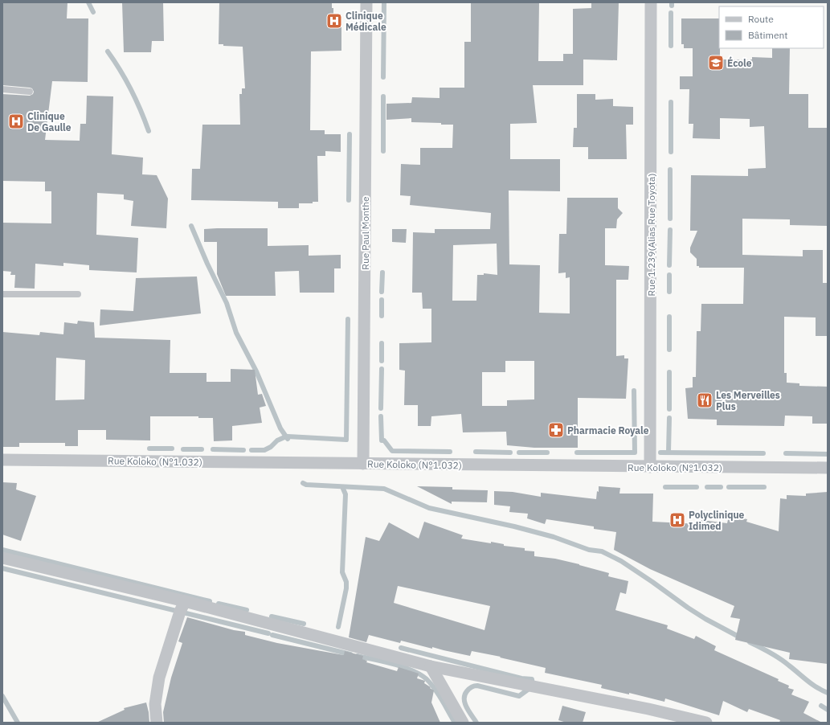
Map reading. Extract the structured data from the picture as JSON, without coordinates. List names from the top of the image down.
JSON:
{
  "streets": {
    "street": ["Rue Paul Monthe", "Rue 1.239(Alias Rue Toyota)", "Rue Koloko (N°1.032)"]
  },
  "crossings": [
    ["Rue Paul Monthe", "Rue Koloko (N°1.032)"],
    ["Rue 1.239(Alias Rue Toyota)", "Rue Koloko (N°1.032)"]
  ],
  "places": {
    "hospital": ["Clinique Médicale", "Clinique De Gaulle", "Polyclinique Idimed"],
    "school or university": ["École"],
    "restaurant": ["Les Merveilles Plus"],
    "pharmacy": ["Pharmacie Royale"]
  },
  "legend": ["Route", "Bâtiment"]
}
